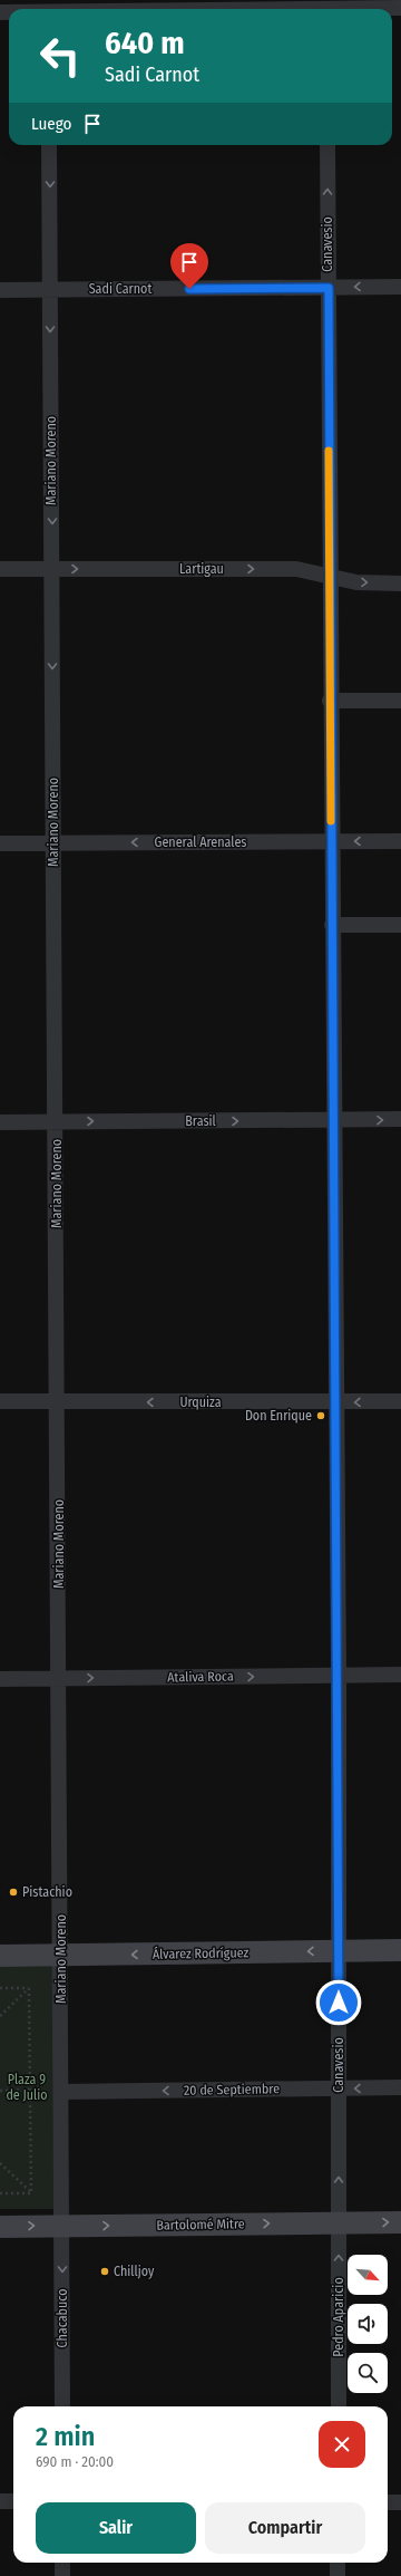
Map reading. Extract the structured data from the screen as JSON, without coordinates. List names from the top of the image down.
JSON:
{
  "streets": {
    "main road": ["Álvarez Rodríguez", "Bartolomé Mitre"],
    "street": [
      "Canavesio",
      "Sadi Carnot",
      "Mariano Moreno",
      "Lartigau",
      "General Arenales",
      "Brasil",
      "Urquiza",
      "Ataliva Roca",
      "20 de Septiembre",
      "Pedro Aparicio",
      "Chacabuco"
    ]
  },
  "crossings": [
    ["Canavesio", "Sadi Carnot"],
    ["Canavesio", "Lartigau"],
    ["Canavesio", "General Arenales"],
    ["Canavesio", "Brasil"],
    ["Canavesio", "Urquiza"],
    ["Canavesio", "Ataliva Roca"],
    ["Canavesio", "Álvarez Rodríguez"],
    ["Canavesio", "20 de Septiembre"],
    ["Canavesio", "Bartolomé Mitre"],
    ["Canavesio", "Pedro Aparicio"],
    ["Sadi Carnot", "Mariano Moreno"],
    ["Mariano Moreno", "Lartigau"],
    ["Mariano Moreno", "General Arenales"],
    ["Mariano Moreno", "Brasil"],
    ["Mariano Moreno", "Urquiza"],
    ["Mariano Moreno", "Ataliva Roca"],
    ["Mariano Moreno", "Álvarez Rodríguez"],
    ["Mariano Moreno", "20 de Septiembre"],
    ["Mariano Moreno", "Bartolomé Mitre"],
    ["Mariano Moreno", "Chacabuco"],
    ["Bartolomé Mitre", "Pedro Aparicio"],
    ["Bartolomé Mitre", "Chacabuco"]
  ],
  "one_way": [
    "Lartigau",
    "Brasil",
    "Urquiza",
    "Ataliva Roca",
    "Álvarez Rodríguez",
    "20 de Septiembre",
    "Bartolomé Mitre",
    "Pedro Aparicio",
    "Chacabuco"
  ],
  "parks": ["Plaza 9 de Julio"],
  "places": ["Don Enrique", "Pistachio", "Chilljoy"],
  "north": "bottom right",
  "page": {
    "turn": ["640 m", "Sadi Carnot"],
    "then": "Luego",
    "heading": ["2 min", "690 m · 20:00"],
    "buttons": ["Salir", "Compartir"]
  }
}
